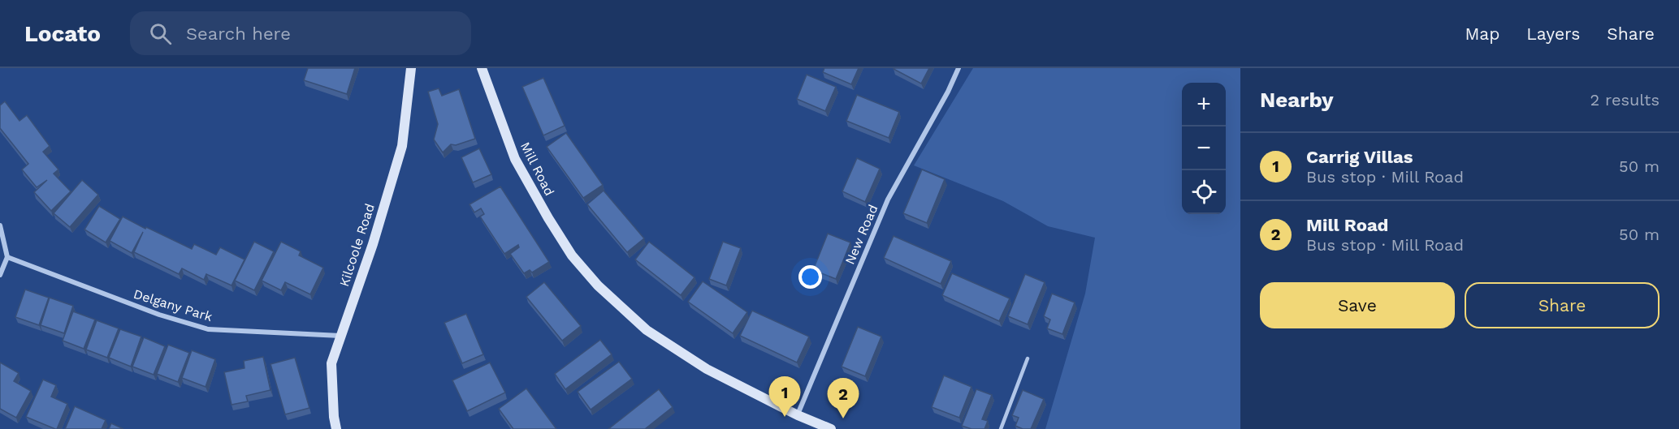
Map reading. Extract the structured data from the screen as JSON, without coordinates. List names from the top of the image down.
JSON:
{
  "streets": {
    "main road": ["Mill Road", "Kilcoole Road"],
    "street": ["New Road", "Delgany Park"]
  },
  "crossings": [
    ["Mill Road", "New Road"],
    ["Kilcoole Road", "Delgany Park"]
  ],
  "page": {
    "header": "Locato",
    "search": "Search here",
    "nav": ["Map", "Layers", "Share"],
    "heading": ["Nearby", "2 results"],
    "map_buttons": ["+", "−"],
    "list": [
      {
        "mark": "1",
        "name": "Carrig Villas",
        "note": "Bus stop · Mill Road",
        "value": "50 m"
      },
      {
        "mark": "2",
        "name": "Mill Road",
        "note": "Bus stop · Mill Road",
        "value": "50 m"
      }
    ],
    "buttons": ["Save", "Share"],
    "pins": ["1", "2"]
  }
}
